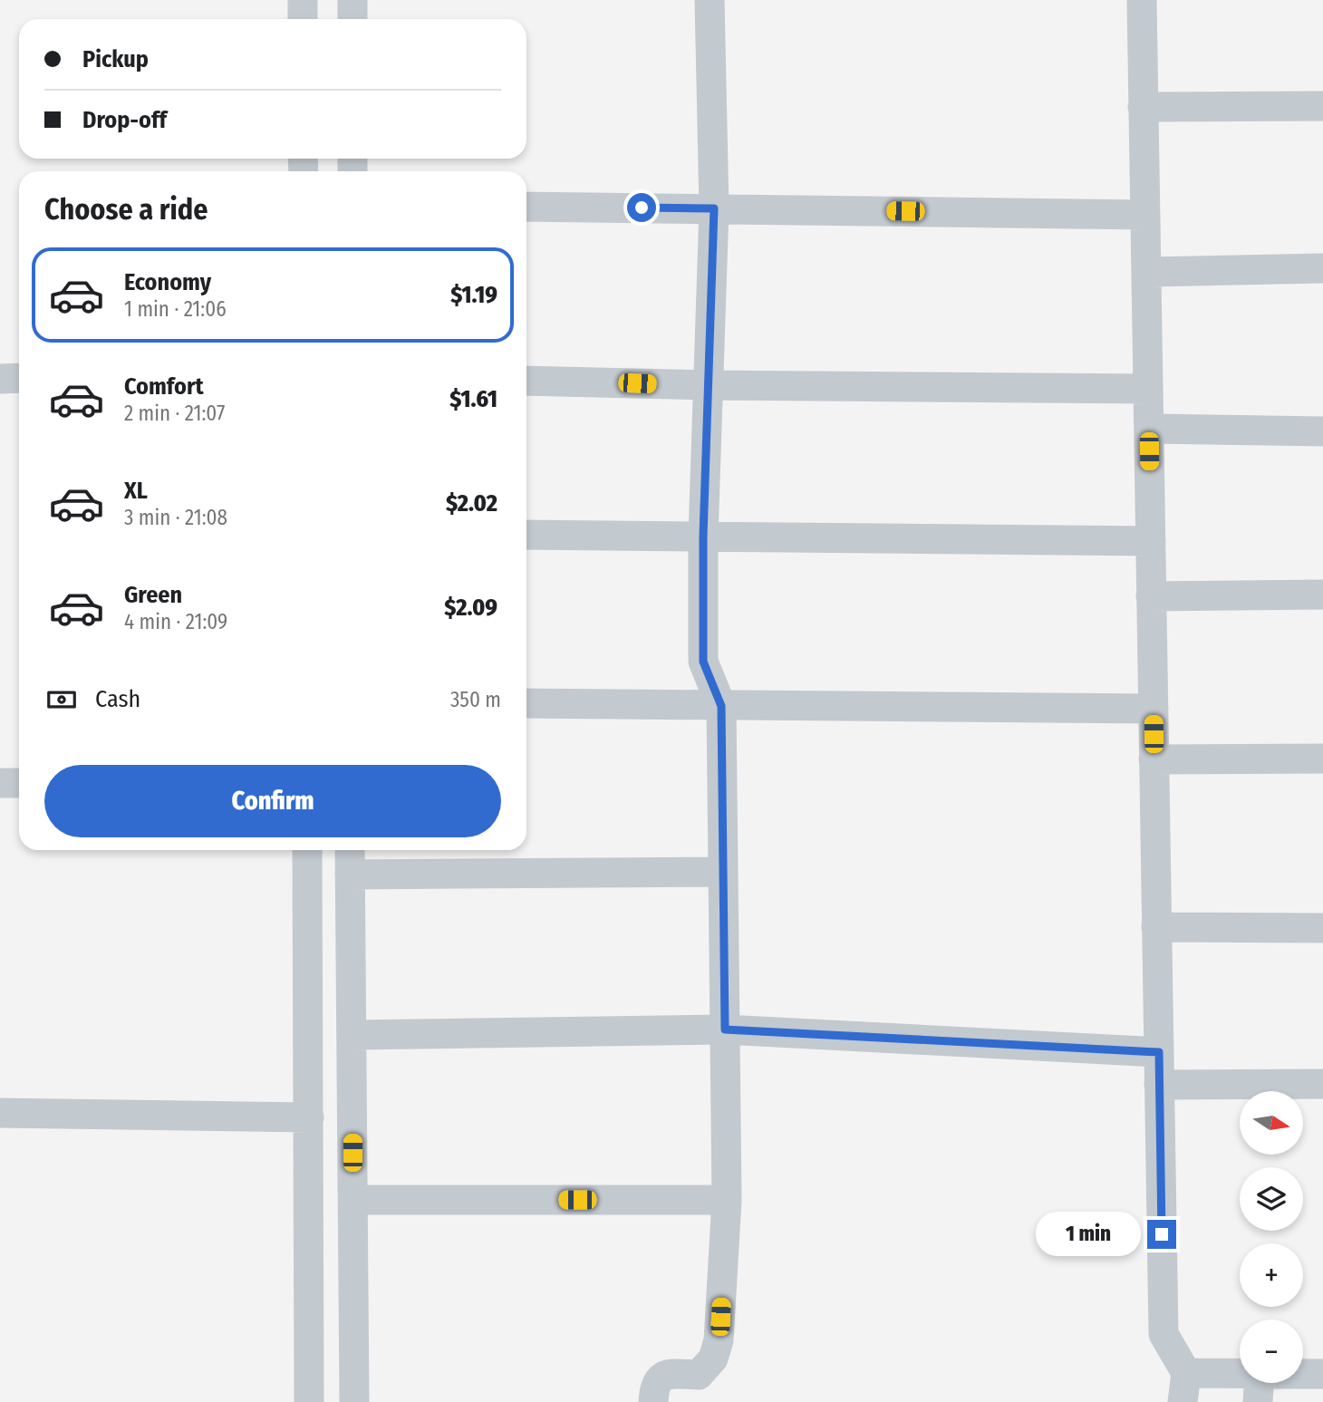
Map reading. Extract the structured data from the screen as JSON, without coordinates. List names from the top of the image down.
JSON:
{
  "north": "right",
  "page": {
    "banner": ["Pickup", "Drop-off"],
    "heading": "Choose a ride",
    "list": [
      {
        "name": "Economy",
        "note": "1 min · 21:06",
        "value": "$1.19"
      },
      {
        "name": "Comfort",
        "note": "2 min · 21:07",
        "value": "$1.61"
      },
      {
        "name": "XL",
        "note": "3 min · 21:08",
        "value": "$2.02"
      },
      {
        "name": "Green",
        "note": "4 min · 21:09",
        "value": "$2.09"
      }
    ],
    "pay": ["Cash", "350 m"],
    "buttons": "Confirm",
    "map_buttons": ["+", "−"],
    "bubble": "1 min"
  }
}
